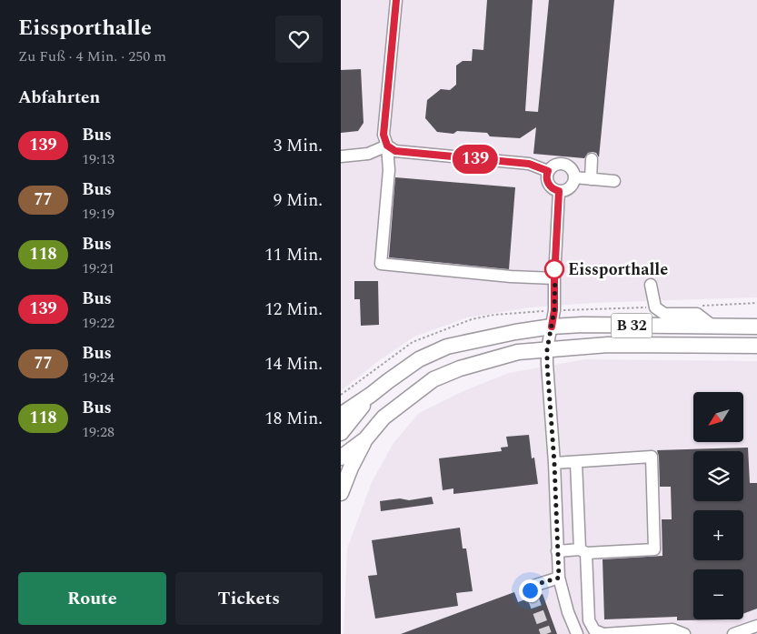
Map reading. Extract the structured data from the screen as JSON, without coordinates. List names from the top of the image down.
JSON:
{
  "streets": {
    "main road": ["B 32"]
  },
  "places": ["Eissporthalle"],
  "lines": ["bus line 139"],
  "north": "bottom left",
  "page": {
    "heading": [
      ["Eissporthalle", "Zu Fuß · 4 Min. · 250 m"],
      "Abfahrten"
    ],
    "on_map": "139",
    "list": [
      {
        "mark": "139",
        "name": "Bus",
        "note": "19:13",
        "value": "3 Min."
      },
      {
        "mark": "77",
        "name": "Bus",
        "note": "19:19",
        "value": "9 Min."
      },
      {
        "mark": "118",
        "name": "Bus",
        "note": "19:21",
        "value": "11 Min."
      },
      {
        "mark": "139",
        "name": "Bus",
        "note": "19:22",
        "value": "12 Min."
      },
      {
        "mark": "77",
        "name": "Bus",
        "note": "19:24",
        "value": "14 Min."
      },
      {
        "mark": "118",
        "name": "Bus",
        "note": "19:28",
        "value": "18 Min."
      }
    ],
    "map_buttons": ["+", "−"],
    "buttons": ["Route", "Tickets"]
  }
}
